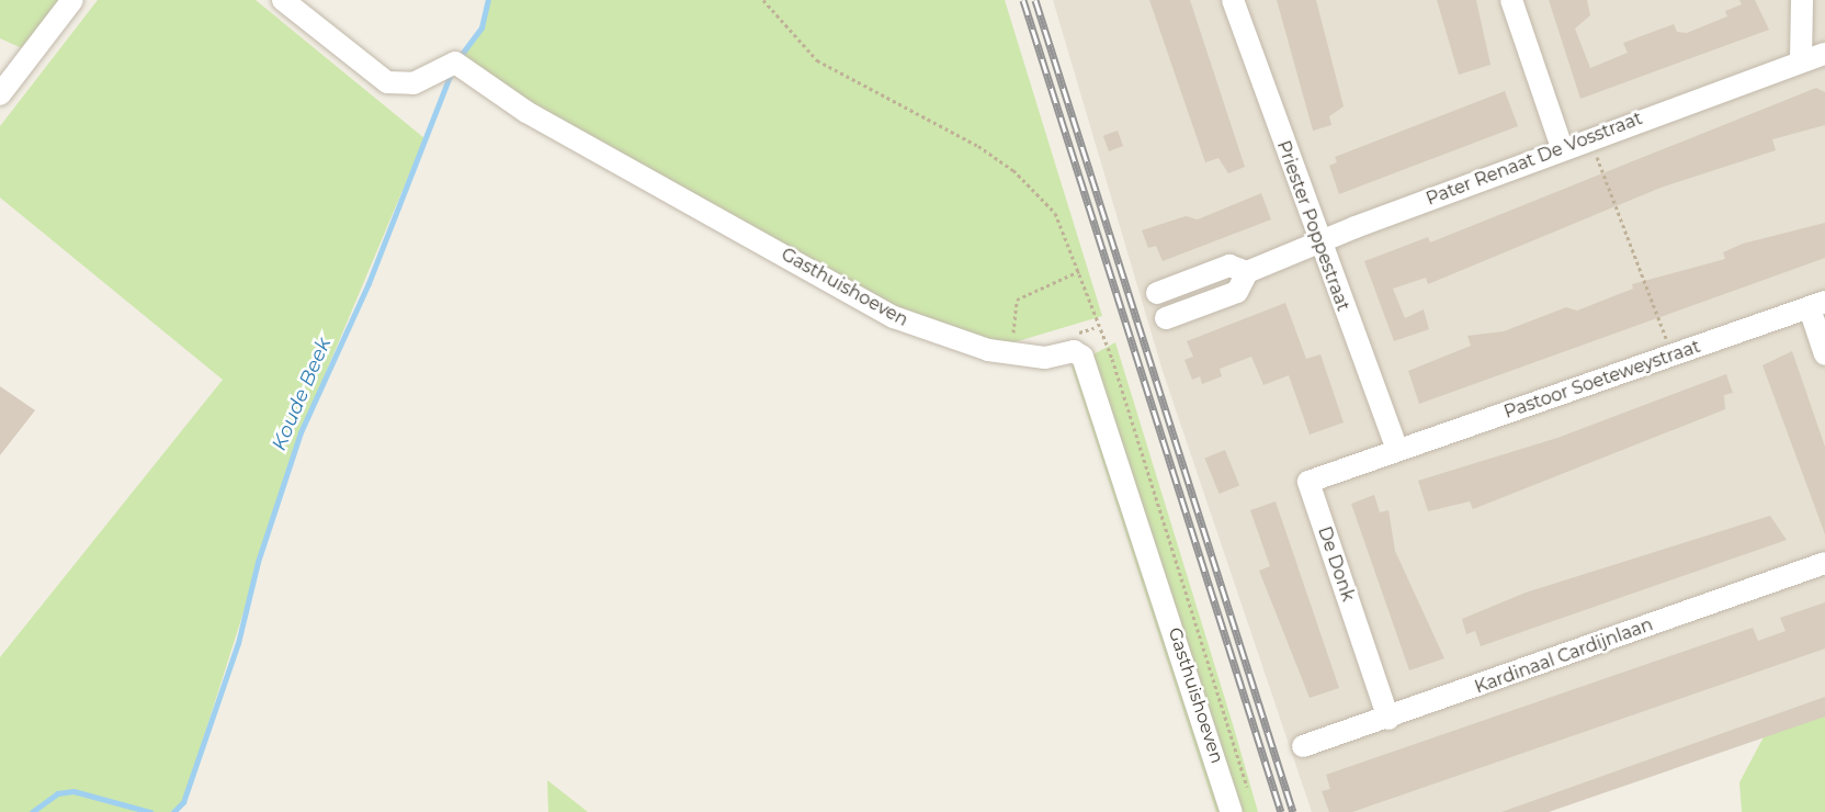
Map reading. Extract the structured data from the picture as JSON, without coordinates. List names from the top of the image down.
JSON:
{
  "streets": {
    "street": [
      "Pater Renaat De Vosstraat",
      "Priester Poppestraat",
      "Gasthuishoeven",
      "Pastoor Soeteweystraat",
      "De Donk",
      "Kardinaal Cardijnlaan"
    ]
  },
  "crossings": [
    ["Pater Renaat De Vosstraat", "Priester Poppestraat"],
    ["Priester Poppestraat", "Pastoor Soeteweystraat"],
    ["Priester Poppestraat", "De Donk"],
    ["Pastoor Soeteweystraat", "De Donk"],
    ["De Donk", "Kardinaal Cardijnlaan"]
  ],
  "water": ["Koude Beek"]
}
